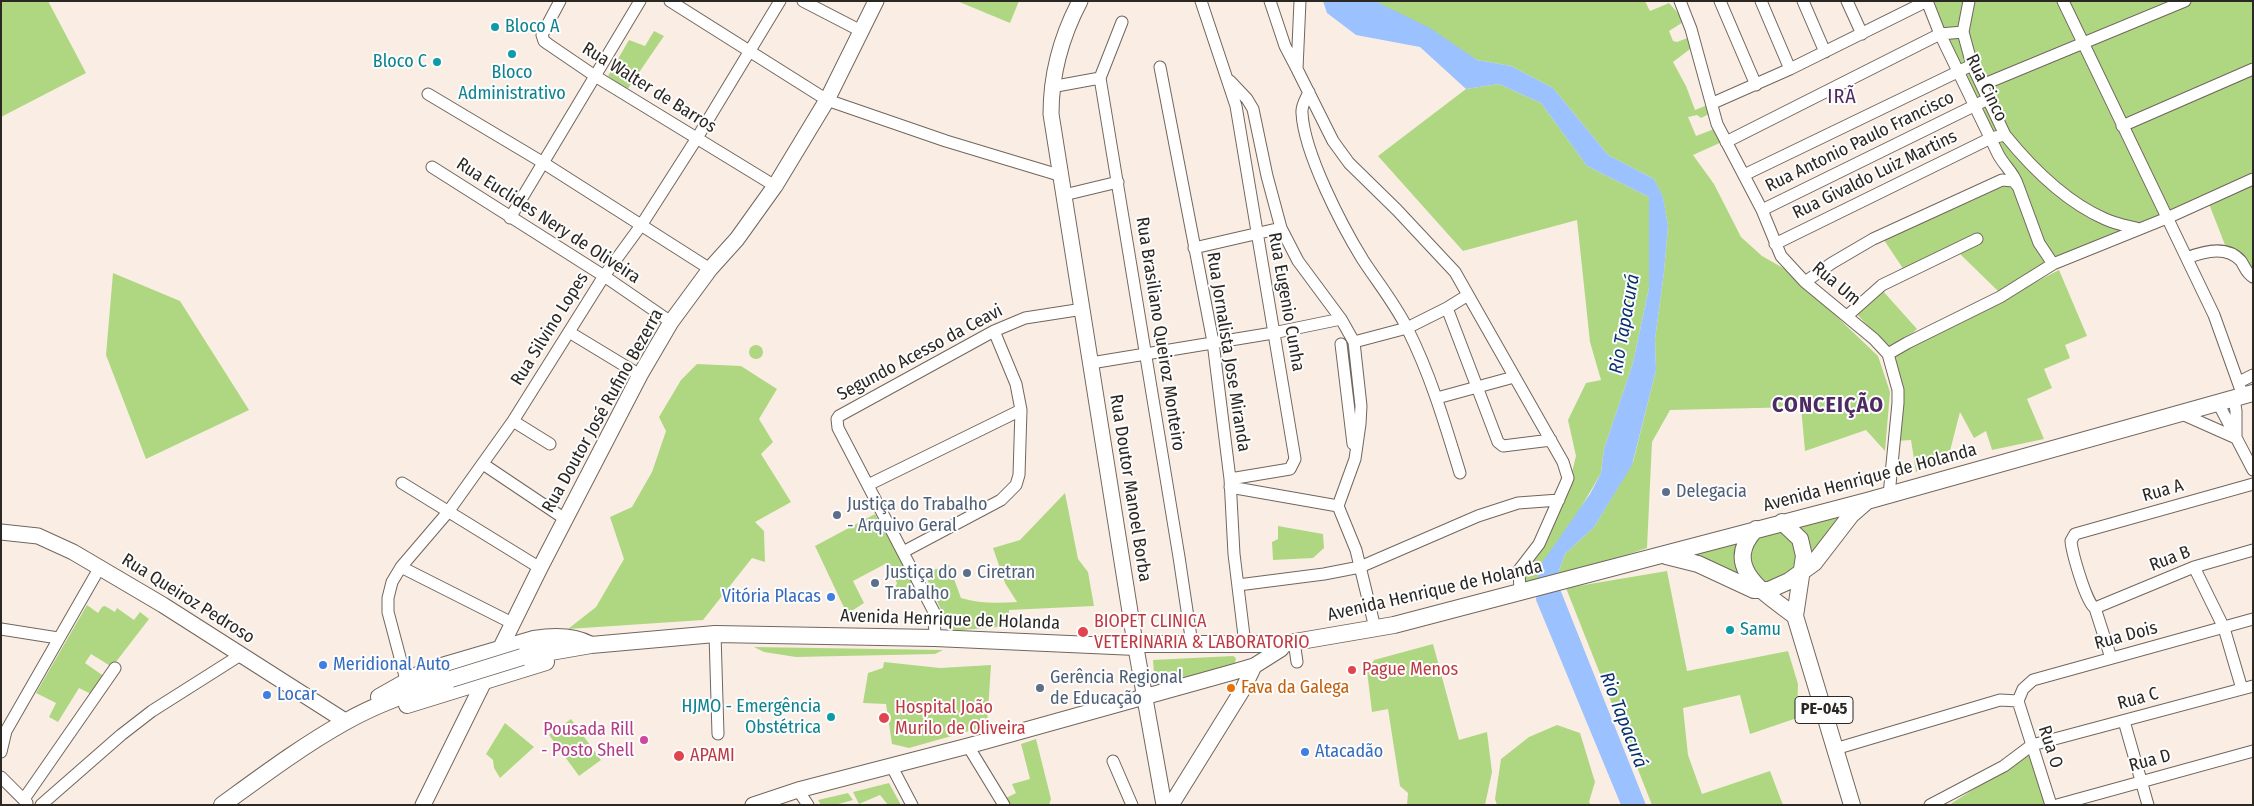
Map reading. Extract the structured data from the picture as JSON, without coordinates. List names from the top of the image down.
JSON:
{
  "streets": {
    "main road": [
      "Rua Doutor José Rufino Bezerra",
      "Avenida Henrique de Holanda",
      "Rua Doutor Manoel Borba",
      "Rua Queiroz Pedroso",
      "PE-045"
    ],
    "street": [
      "Rua Walter de Barros",
      "Rua Cinco",
      "Rua Antonio Paulo Francisco",
      "Rua Givaldo Luiz Martins",
      "Rua Euclides Nery de Oliveira",
      "Rua Um",
      "Rua Eugenio Cunha",
      "Rua Silvino Lopes",
      "Rua Brasiliano Queiroz Monteiro",
      "Rua Jornalista Jose Miranda",
      "Segundo Acesso da Ceavi",
      "Rua A",
      "Rua B",
      "Rua Dois",
      "Rua C",
      "Rua O",
      "Rua D"
    ]
  },
  "crossings": [
    ["Rua Walter de Barros", "Rua Silvino Lopes"],
    ["Rua Walter de Barros", "Rua Doutor José Rufino Bezerra"],
    ["Rua Cinco", "Rua Antonio Paulo Francisco"],
    ["Rua Cinco", "Rua Givaldo Luiz Martins"],
    ["Rua Antonio Paulo Francisco", "Rua Um"],
    ["Rua Givaldo Luiz Martins", "Rua Um"],
    ["Rua Euclides Nery de Oliveira", "Rua Silvino Lopes"],
    ["Rua Euclides Nery de Oliveira", "Rua Doutor José Rufino Bezerra"],
    ["Rua Eugenio Cunha", "Rua Jornalista Jose Miranda"],
    ["Rua Brasiliano Queiroz Monteiro", "Avenida Henrique de Holanda"],
    ["Rua Jornalista Jose Miranda", "Avenida Henrique de Holanda"],
    ["Segundo Acesso da Ceavi", "Rua Doutor Manoel Borba"],
    ["Avenida Henrique de Holanda", "Rua Doutor Manoel Borba"],
    ["Avenida Henrique de Holanda", "Rua Queiroz Pedroso"],
    ["Rua A", "Rua B"],
    ["Rua Dois", "Rua O"],
    ["Rua C", "Rua O"]
  ],
  "districts": ["IRÃ", "CONCEIÇÃO"],
  "water": ["Rio Tapacurá"],
  "places": [
    "Bloco A",
    "Bloco Administrativo",
    "Bloco C",
    "Delegacia",
    "Justiça do Trabalho - Arquivo Geral",
    "Ciretran",
    "Justiça do Trabalho",
    "Vitória Placas",
    "Samu",
    "BIOPET CLINICA VETERINARIA & LABORATORIO",
    "Meridional Auto",
    "Pague Menos",
    "Gerência Regional de Educação",
    "Fava da Galega",
    "Locar",
    "HJMO - Emergência Obstétrica",
    "Hospital João Murilo de Oliveira",
    "Pousada Rill - Posto Shell",
    "Atacadão",
    "APAMI"
  ]
}
